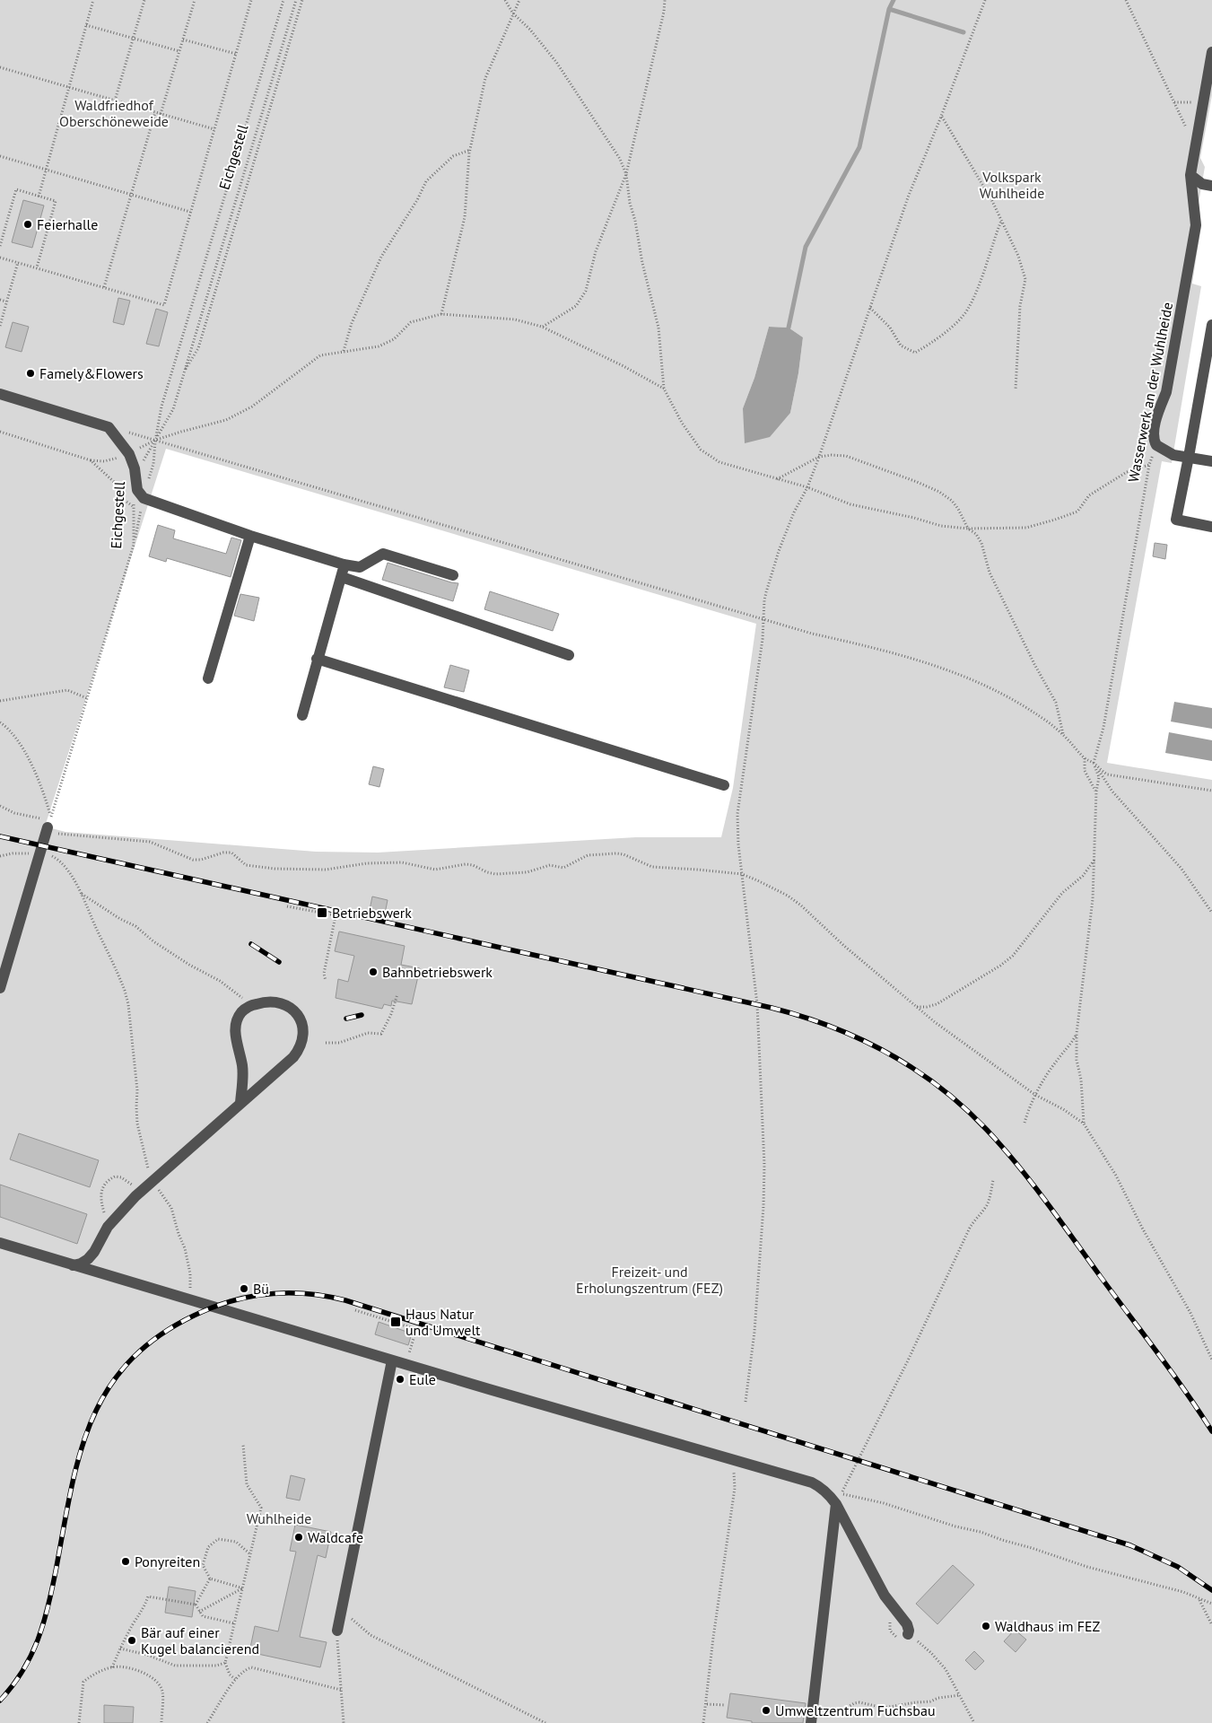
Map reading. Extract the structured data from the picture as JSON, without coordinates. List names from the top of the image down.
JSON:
{
  "streets": {
    "lane": ["Wasserwerk an der Wuhlheide"],
    "path": ["Eichgestell"]
  },
  "parks": [
    "Waldfriedhof Oberschöneweide",
    "Volkspark Wuhlheide",
    "Freizeit- und Erholungszentrum (FEZ)",
    "Wuhlheide"
  ],
  "places": {
    "other": [
      "Feierhalle",
      "Famely&Flowers",
      "Bahnbetriebswerk",
      "Bü",
      "Eule",
      "Waldcafe",
      "Ponyreiten",
      "Waldhaus im FEZ",
      "Bär auf einer Kugel balancierend",
      "Umweltzentrum Fuchsbau"
    ],
    "transit": ["Betriebswerk", "Haus Natur und Umwelt"]
  }
}
